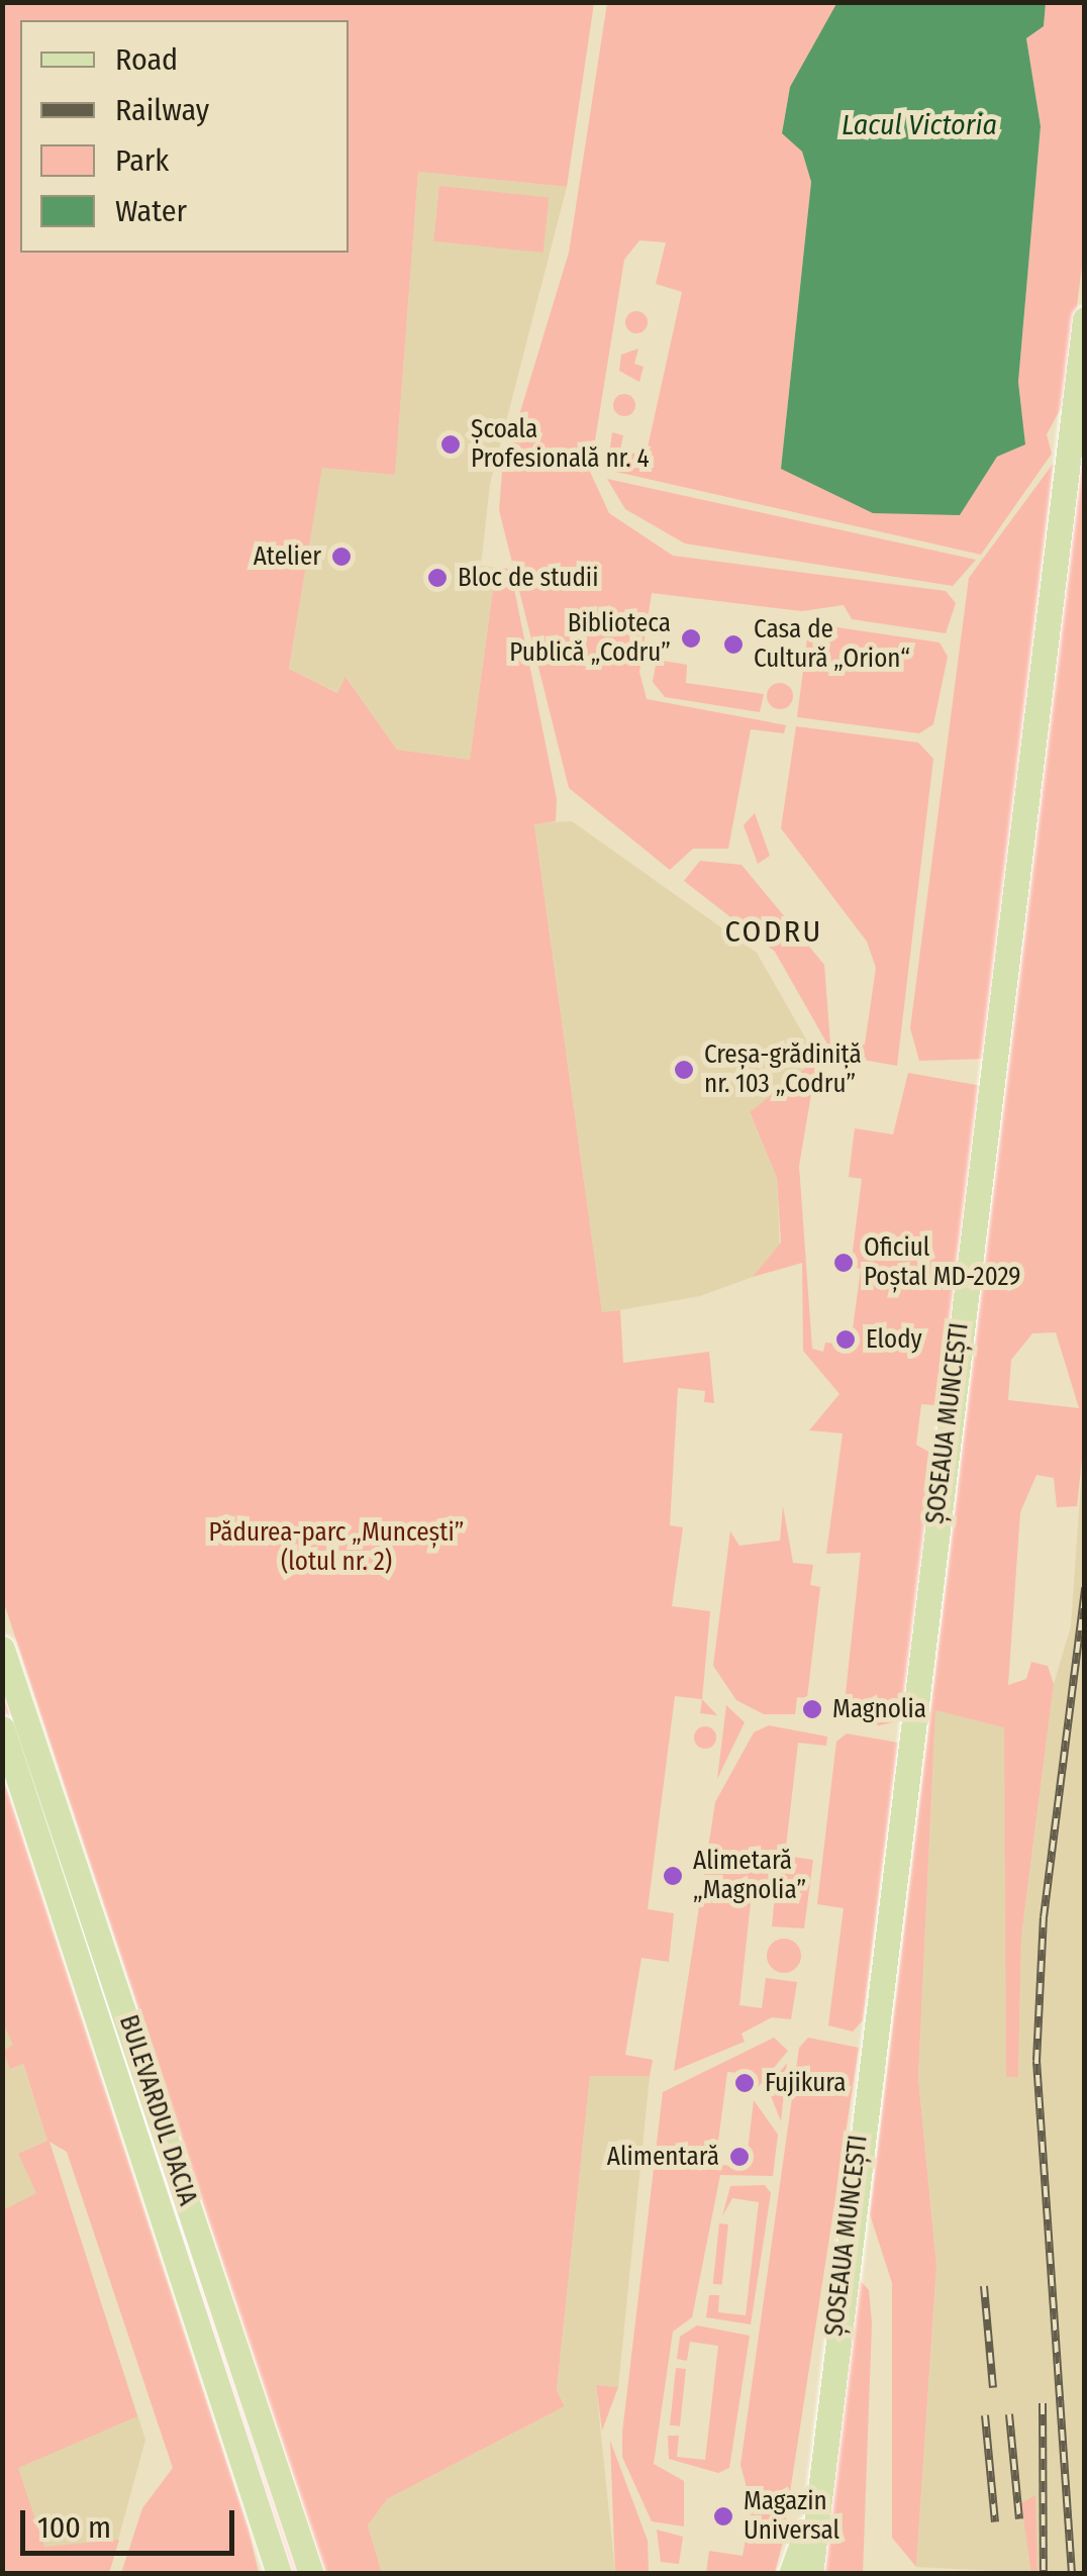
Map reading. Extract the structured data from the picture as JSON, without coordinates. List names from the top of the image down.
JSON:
{
  "streets": {
    "main road": ["ȘOSEAUA MUNCEȘTI", "BULEVARDUL DACIA"]
  },
  "districts": ["CODRU"],
  "water": ["Lacul Victoria"],
  "parks": ["Pădurea-parc „Muncești” (lotul nr. 2)"],
  "places": [
    "Școala Profesională nr. 4",
    "Atelier",
    "Bloc de studii",
    "Biblioteca Publică „Codru”",
    "Casa de Cultură „Orion“",
    "Creșa-grădiniță nr. 103 „Codru”",
    "Oficiul Poștal MD-2029",
    "Elody",
    "Magnolia",
    "Alimetară „Magnolia”",
    "Fujikura",
    "Alimentară",
    "Magazin Universal"
  ],
  "legend": [
    "Road",
    "Railway",
    "Park",
    "Water"
  ],
  "scale_bar": "100 m"
}
